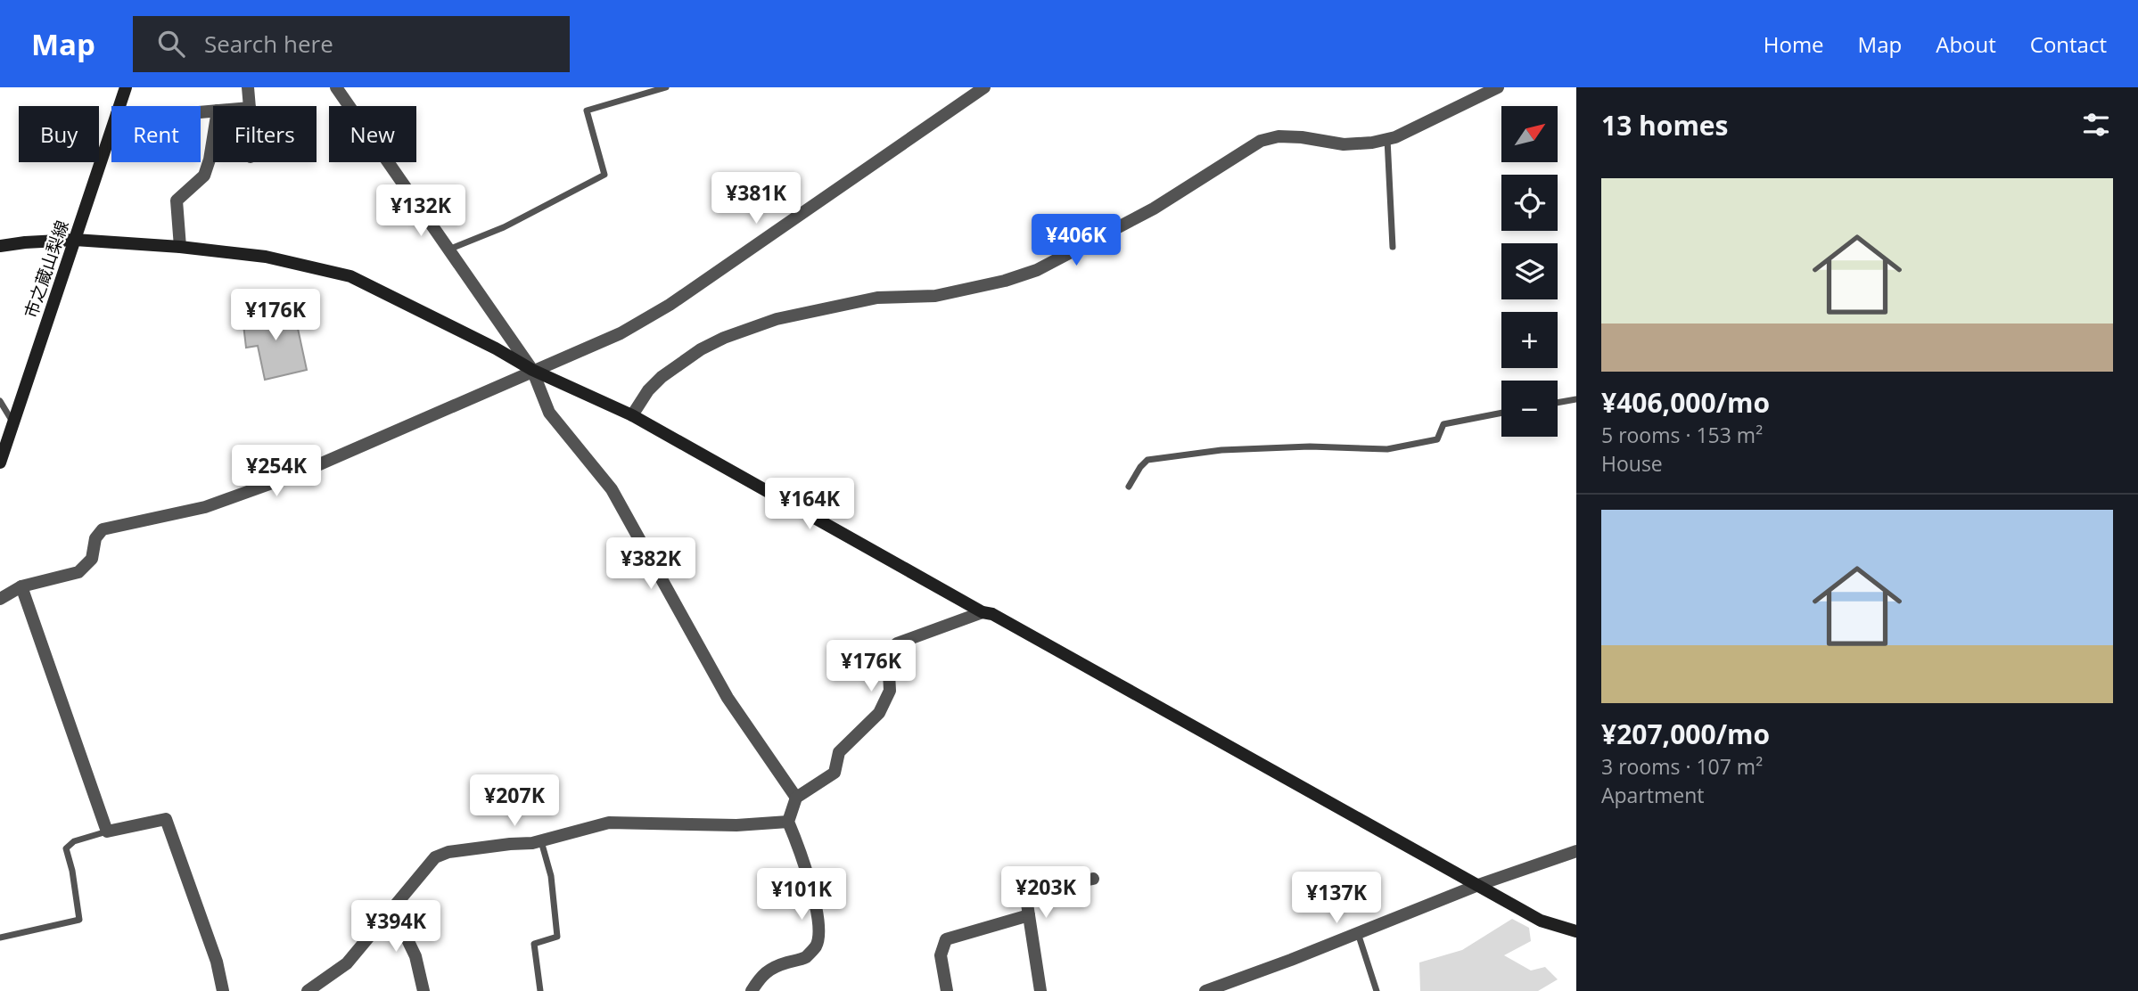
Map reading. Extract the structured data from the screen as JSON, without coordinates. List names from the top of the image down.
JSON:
{
  "streets": {
    "street": ["市之蔵山梨線"]
  },
  "north": "top right",
  "page": {
    "header": "Map",
    "search": "Search here",
    "nav": [
      "Home",
      "Map",
      "About",
      "Contact"
    ],
    "heading": "13 homes",
    "map_buttons": ["+", "−"],
    "chip": [
      "Buy",
      "Rent",
      "Filters",
      "New"
    ],
    "list": [
      {
        "name": "¥406,000/mo",
        "note": "5 rooms · 153 m² · House"
      },
      {
        "name": "¥207,000/mo",
        "note": "3 rooms · 107 m² · Apartment"
      }
    ],
    "price": [
      "¥381K",
      "¥132K",
      "¥406K",
      "¥176K",
      "¥254K",
      "¥164K",
      "¥382K",
      "¥176K",
      "¥207K",
      "¥203K",
      "¥101K",
      "¥137K",
      "¥394K"
    ]
  }
}
